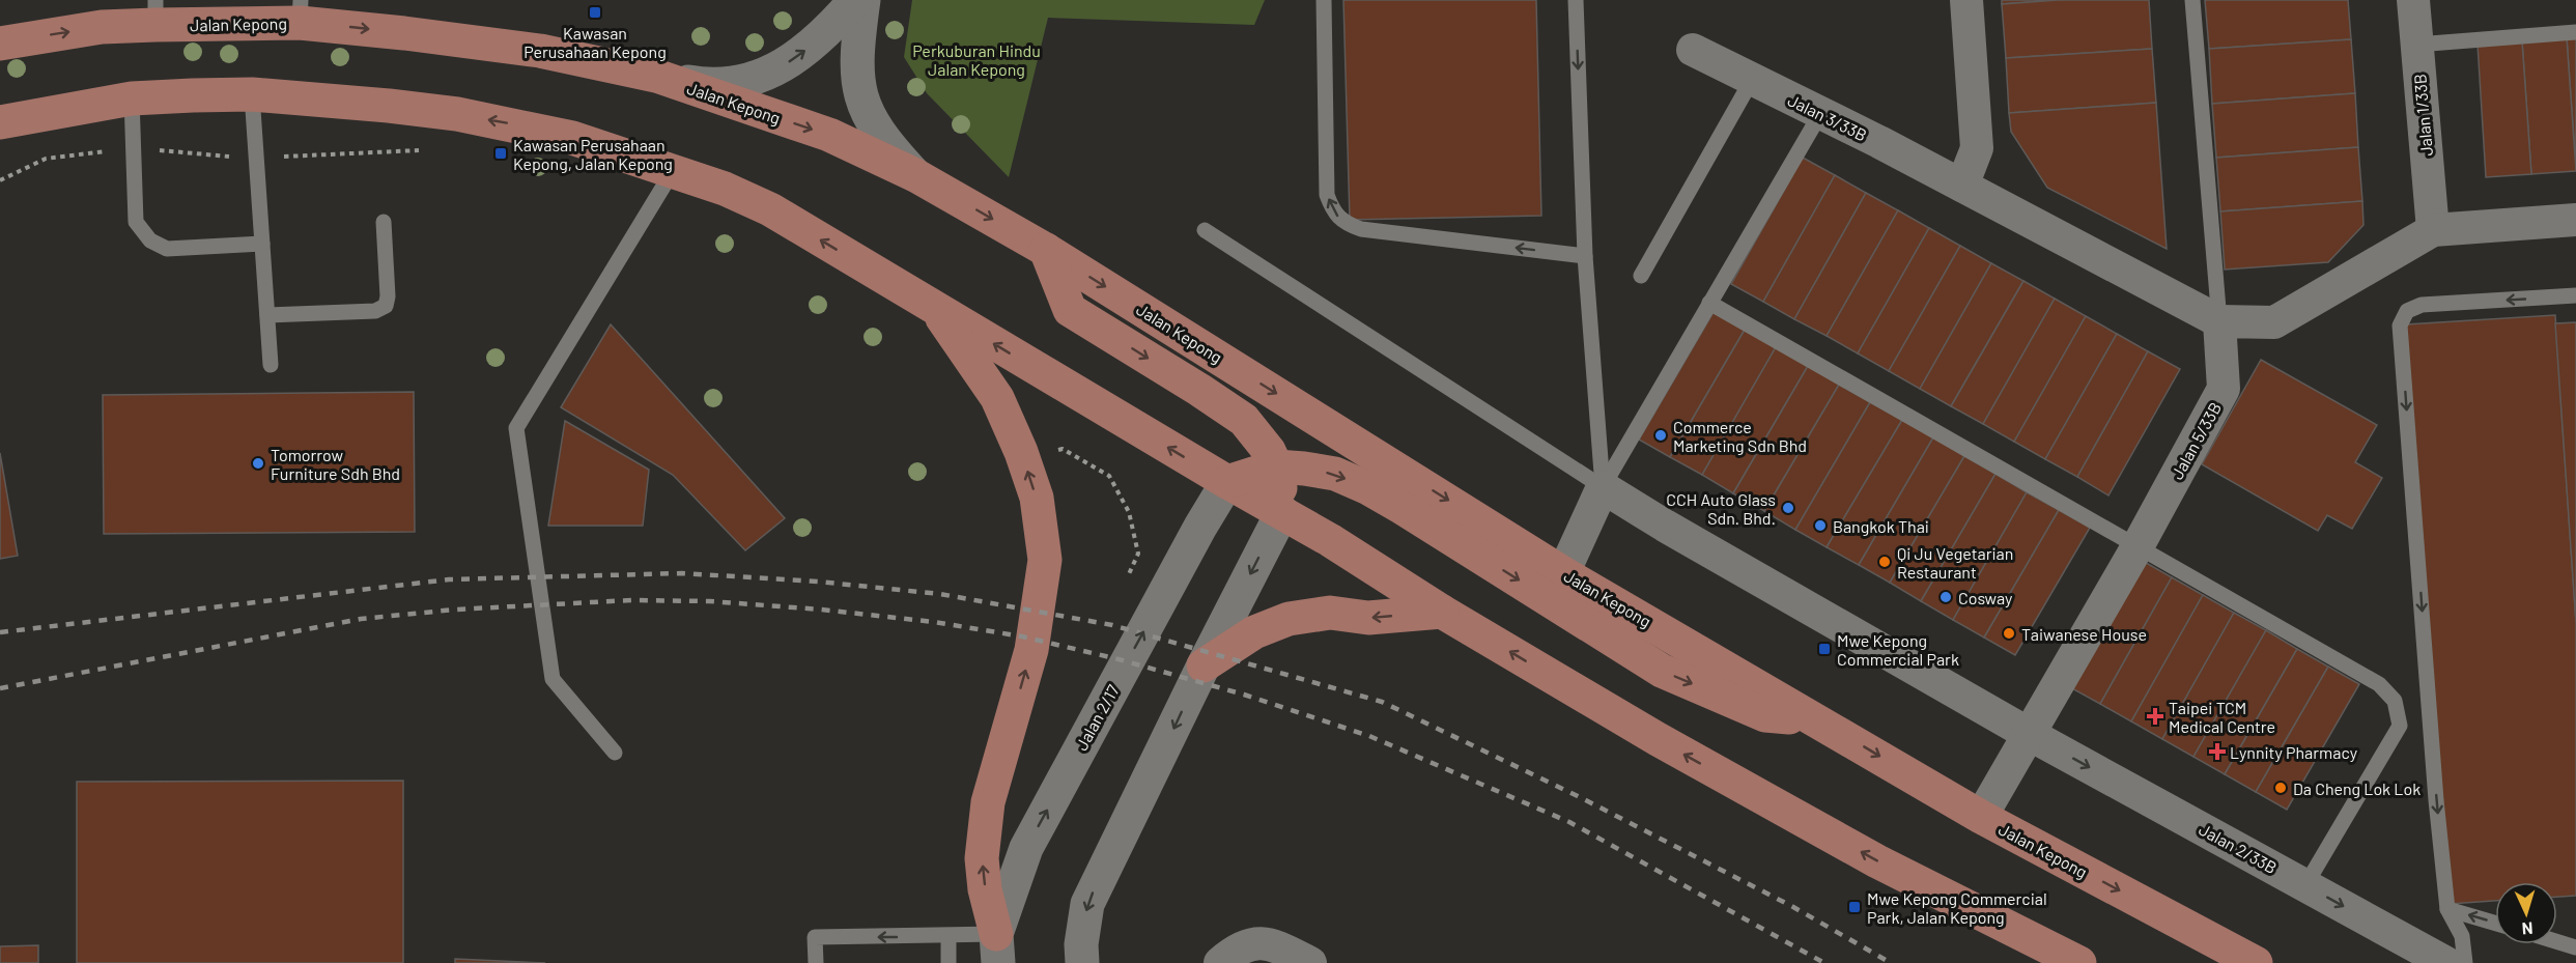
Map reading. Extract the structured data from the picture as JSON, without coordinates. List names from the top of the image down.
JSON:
{
  "streets": {
    "main road": ["Jalan Kepong"],
    "street": [
      "Jalan 1/33B",
      "Jalan 3/33B",
      "Jalan 5/33B",
      "Jalan 2/17",
      "Jalan 2/33B"
    ]
  },
  "crossings": [
    ["Jalan Kepong", "Jalan 5/33B"],
    ["Jalan 3/33B", "Jalan 5/33B"],
    ["Jalan 5/33B", "Jalan 2/33B"]
  ],
  "one_way": ["Jalan 2/33B"],
  "parks": ["Perkuburan Hindu Jalan Kepong"],
  "places": {
    "transit": [
      "Kawasan Perusahaan Kepong",
      "Kawasan Perusahaan Kepong, Jalan Kepong",
      "Mwe Kepong Commercial Park",
      "Mwe Kepong Commercial Park, Jalan Kepong"
    ],
    "other": [
      "Commerce Marketing Sdn Bhd",
      "Tomorrow Furniture Sdh Bhd",
      "CCH Auto Glass Sdn. Bhd.",
      "Bangkok Thai",
      "Qi Ju Vegetarian Restaurant",
      "Cosway",
      "Taiwanese House",
      "Da Cheng Lok Lok"
    ],
    "health": ["Taipei TCM Medical Centre", "Lynnity Pharmacy"]
  },
  "north": "bottom"
}
